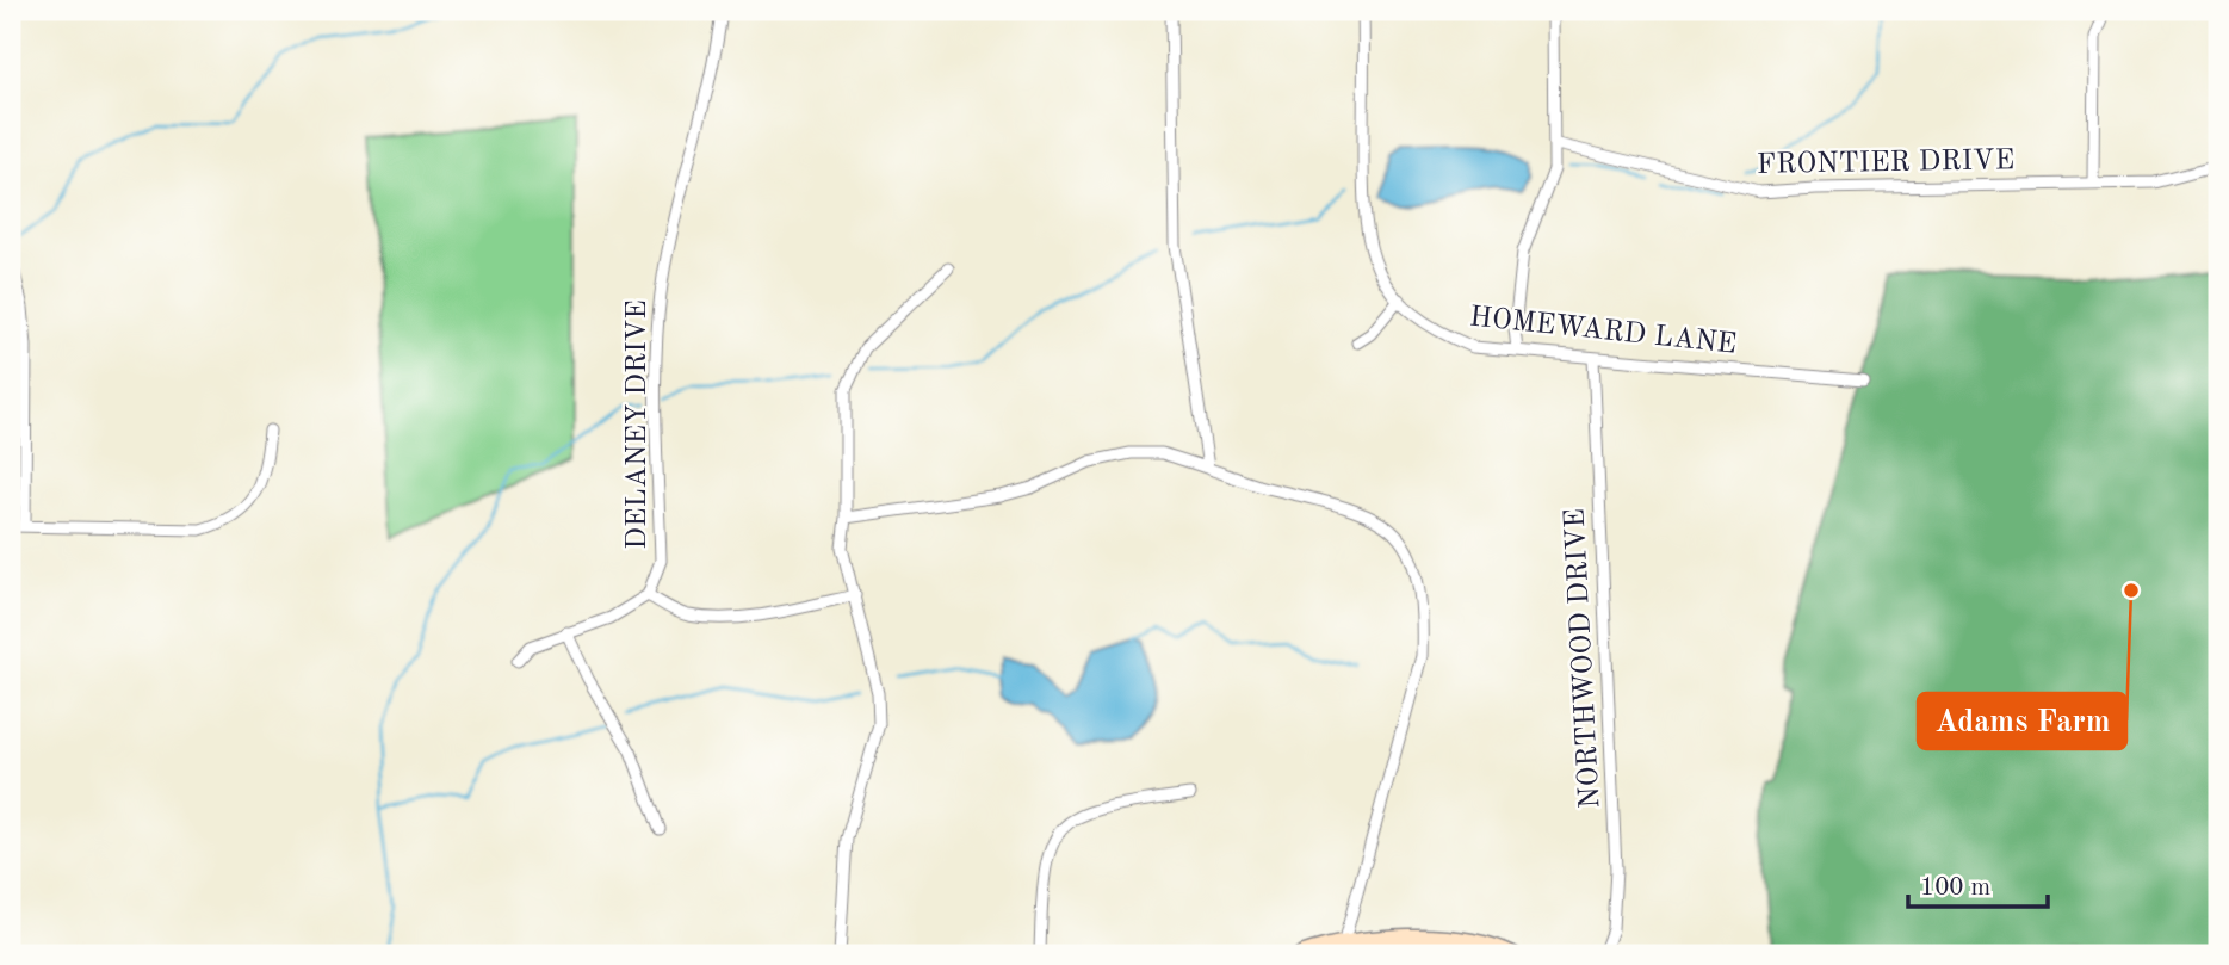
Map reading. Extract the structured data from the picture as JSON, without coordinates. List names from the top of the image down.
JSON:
{
  "streets": {
    "street": [
      "FRONTIER DRIVE",
      "HOMEWARD LANE",
      "DELANEY DRIVE",
      "NORTHWOOD DRIVE"
    ]
  },
  "crossings": [
    ["HOMEWARD LANE", "NORTHWOOD DRIVE"]
  ],
  "places": ["Adams Farm"],
  "scale_bar": "100 m"
}
